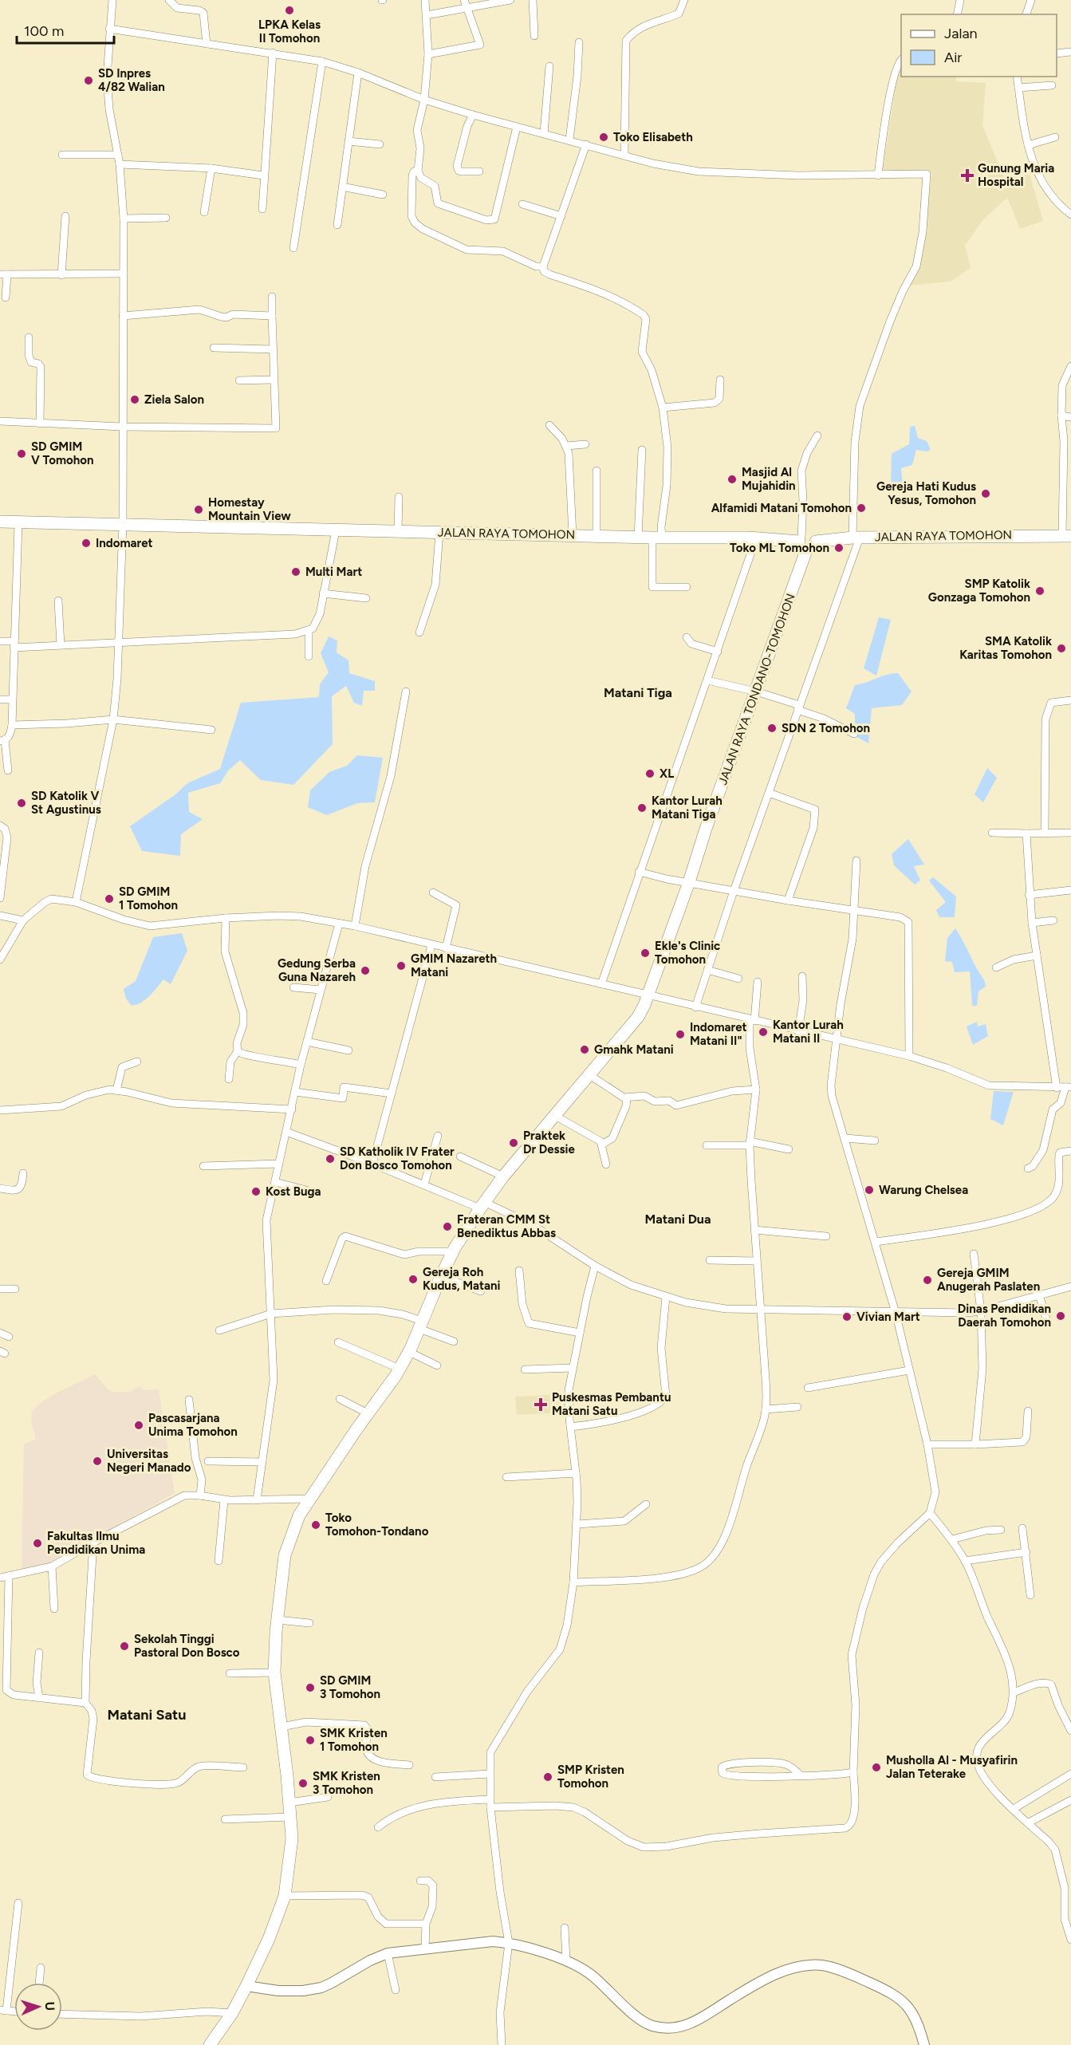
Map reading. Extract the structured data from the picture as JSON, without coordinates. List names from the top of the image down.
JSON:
{
  "streets": {
    "highway": ["JALAN RAYA TOMOHON", "JALAN RAYA TONDANO-TOMOHON"]
  },
  "crossings": [
    ["JALAN RAYA TOMOHON", "JALAN RAYA TONDANO-TOMOHON"]
  ],
  "districts": ["Matani Tiga", "Matani Dua", "Matani Satu"],
  "places": {
    "other": [
      "LPKA Kelas II Tomohon",
      "SD Inpres 4/82 Walian",
      "Toko Elisabeth",
      "Ziela Salon",
      "SD GMIM V Tomohon",
      "Masjid Al Mujahidin",
      "Gereja Hati Kudus Yesus, Tomohon",
      "Alfamidi Matani Tomohon",
      "Homestay Mountain View",
      "Indomaret",
      "Toko ML Tomohon",
      "Multi Mart",
      "SMP Katolik Gonzaga Tomohon",
      "SMA Katolik Karitas Tomohon",
      "SDN 2 Tomohon",
      "XL",
      "SD Katolik V St Agustinus",
      "Kantor Lurah Matani Tiga",
      "SD GMIM 1 Tomohon",
      "Ekle's Clinic Tomohon",
      "GMIM Nazareth Matani",
      "Gedung Serba Guna Nazareh",
      "Kantor Lurah Matani II",
      "Indomaret Matani II\"",
      "Gmahk Matani",
      "Praktek Dr Dessie",
      "SD Katholik IV Frater Don Bosco Tomohon",
      "Warung Chelsea",
      "Kost Buga",
      "Frateran CMM St Benediktus Abbas",
      "Gereja Roh Kudus, Matani",
      "Gereja GMIM Anugerah Paslaten",
      "Dinas Pendidikan Daerah Tomohon",
      "Vivian Mart",
      "Pascasarjana Unima Tomohon",
      "Universitas Negeri Manado",
      "Toko Tomohon-Tondano",
      "Fakultas Ilmu Pendidikan Unima",
      "Sekolah Tinggi Pastoral Don Bosco",
      "SD GMIM 3 Tomohon",
      "SMK Kristen 1 Tomohon",
      "Musholla Al - Musyafirin Jalan Teterake",
      "SMP Kristen Tomohon",
      "SMK Kristen 3 Tomohon"
    ],
    "health": ["Gunung Maria Hospital", "Puskesmas Pembantu Matani Satu"]
  },
  "legend": ["Jalan", "Air"],
  "scale_bar": "100 m",
  "north": "right"
}
